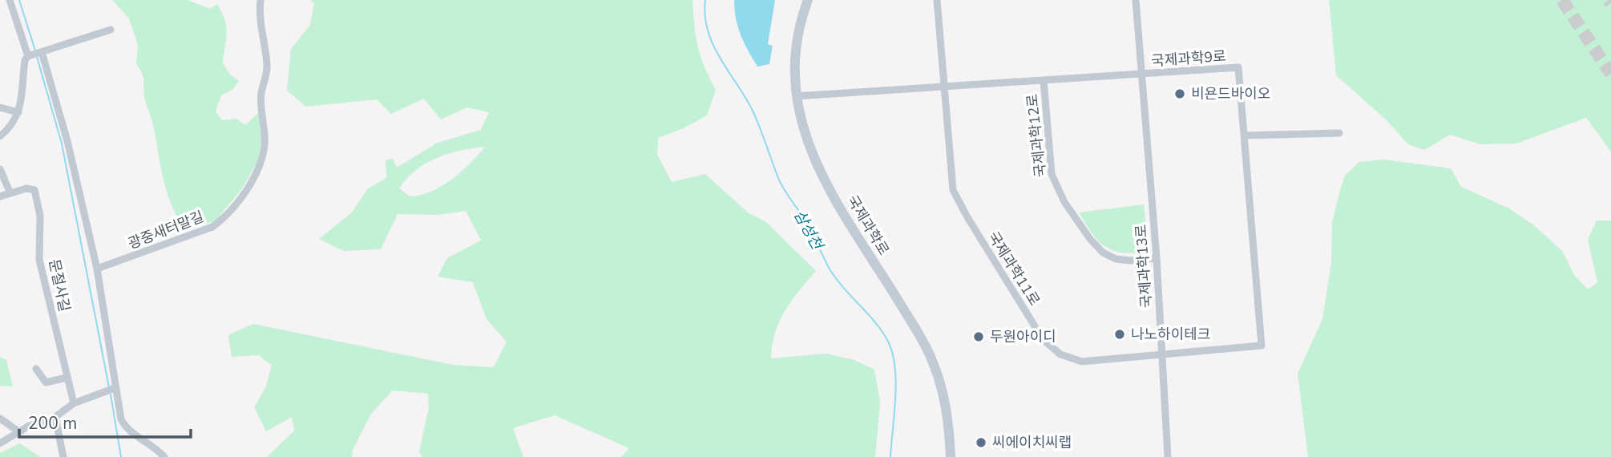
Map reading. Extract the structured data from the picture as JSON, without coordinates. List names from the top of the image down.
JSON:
{
  "streets": {
    "street": [
      "국제과학9로",
      "국제과학12로",
      "국제과학로",
      "광중새터말길",
      "국제과학13로",
      "국제과학11로",
      "문절사길"
    ]
  },
  "crossings": [
    ["국제과학9로", "국제과학12로"],
    ["국제과학9로", "국제과학로"],
    ["국제과학9로", "국제과학13로"],
    ["국제과학9로", "국제과학11로"],
    ["국제과학12로", "국제과학13로"],
    ["국제과학13로", "국제과학11로"]
  ],
  "water": ["삼성천"],
  "places": [
    "비욘드바이오",
    "나노하이테크",
    "두원아이디",
    "씨에이치씨랩"
  ],
  "scale_bar": "200 m"
}
